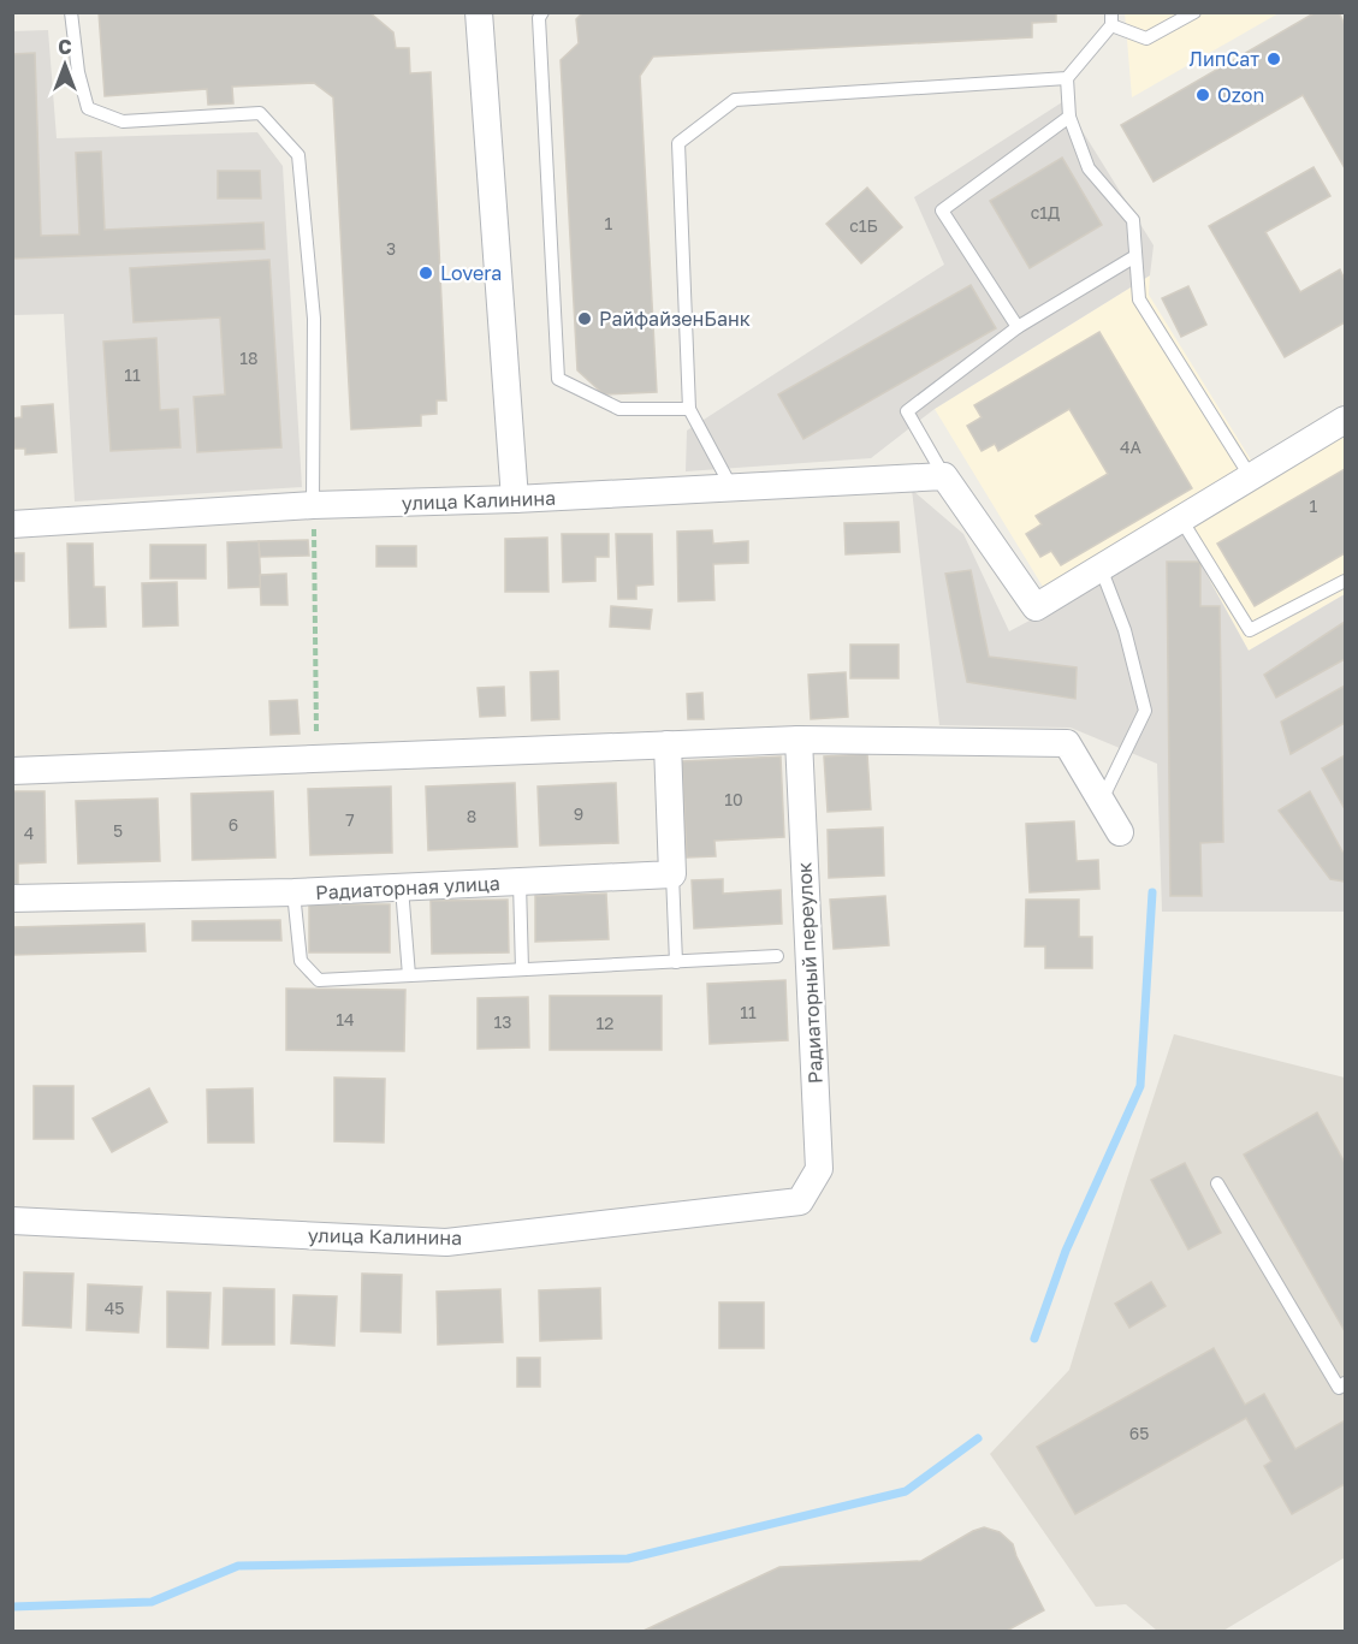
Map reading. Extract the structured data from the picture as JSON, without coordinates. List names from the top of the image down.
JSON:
{
  "streets": {
    "street": ["улица Калинина", "Радиаторная улица", "Радиаторный переулок"]
  },
  "crossings": [
    ["улица Калинина", "Радиаторный переулок"]
  ],
  "places": [
    "ЛипСат",
    "Ozon",
    "Lovera",
    "РайфайзенБанк"
  ],
  "house_numbers": [
    "с1Д",
    "1",
    "с1Б",
    "3",
    "18",
    "11",
    "4А",
    "1",
    "10",
    "9",
    "8",
    "7",
    "6",
    "5",
    "4",
    "11",
    "14",
    "13",
    "12",
    "45",
    "65"
  ],
  "north": "top"
}
